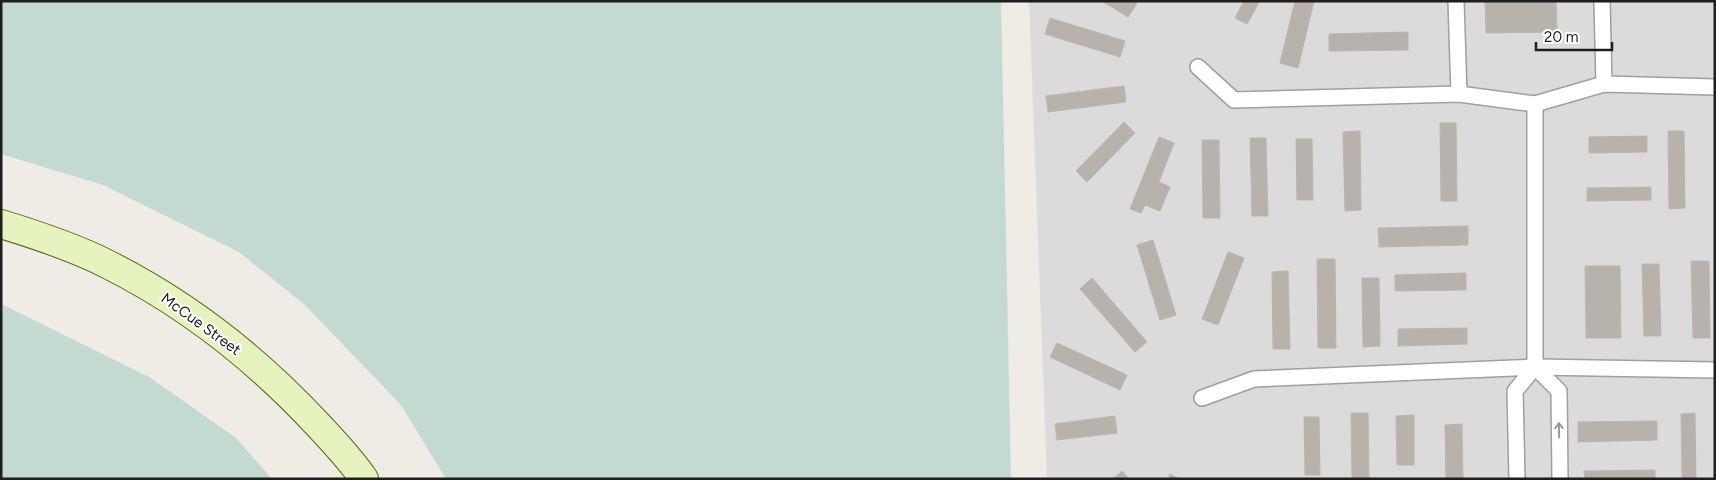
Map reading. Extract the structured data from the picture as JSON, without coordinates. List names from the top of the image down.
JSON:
{
  "streets": {
    "main road": ["McCue Street"]
  },
  "scale_bar": "20 m"
}
